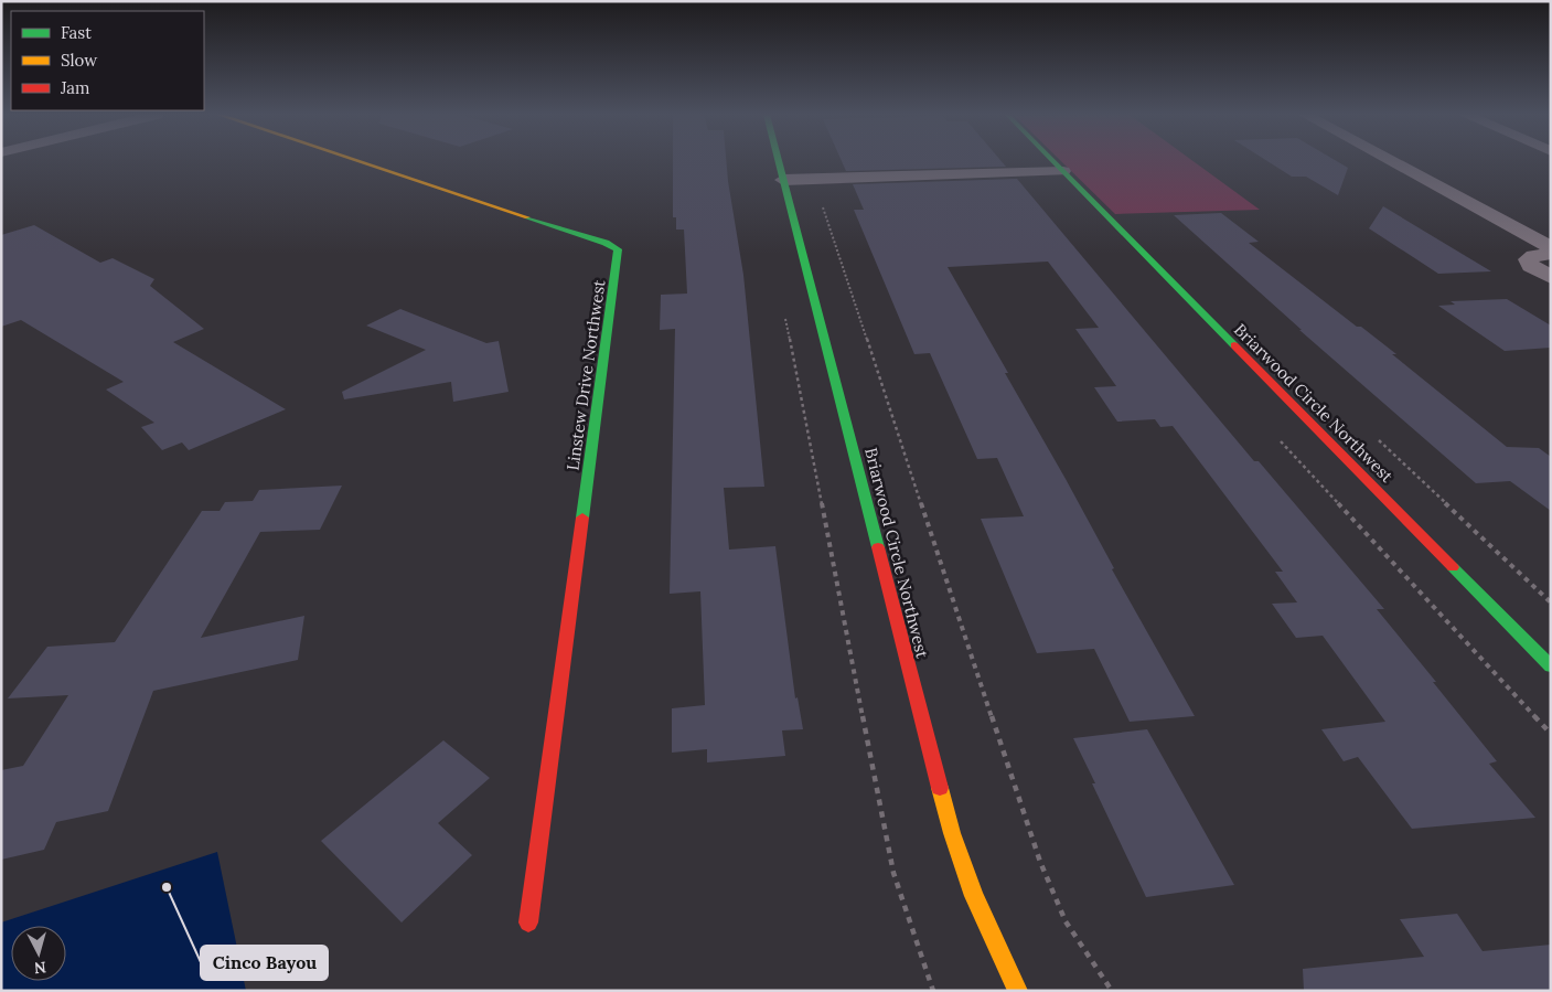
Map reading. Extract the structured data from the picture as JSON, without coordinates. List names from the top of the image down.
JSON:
{
  "streets": {
    "street": ["Linstew Drive Northwest", "Briarwood Circle Northwest"]
  },
  "places": ["Cinco Bayou"],
  "legend": ["Fast", "Slow", "Jam"],
  "north": "bottom"
}
